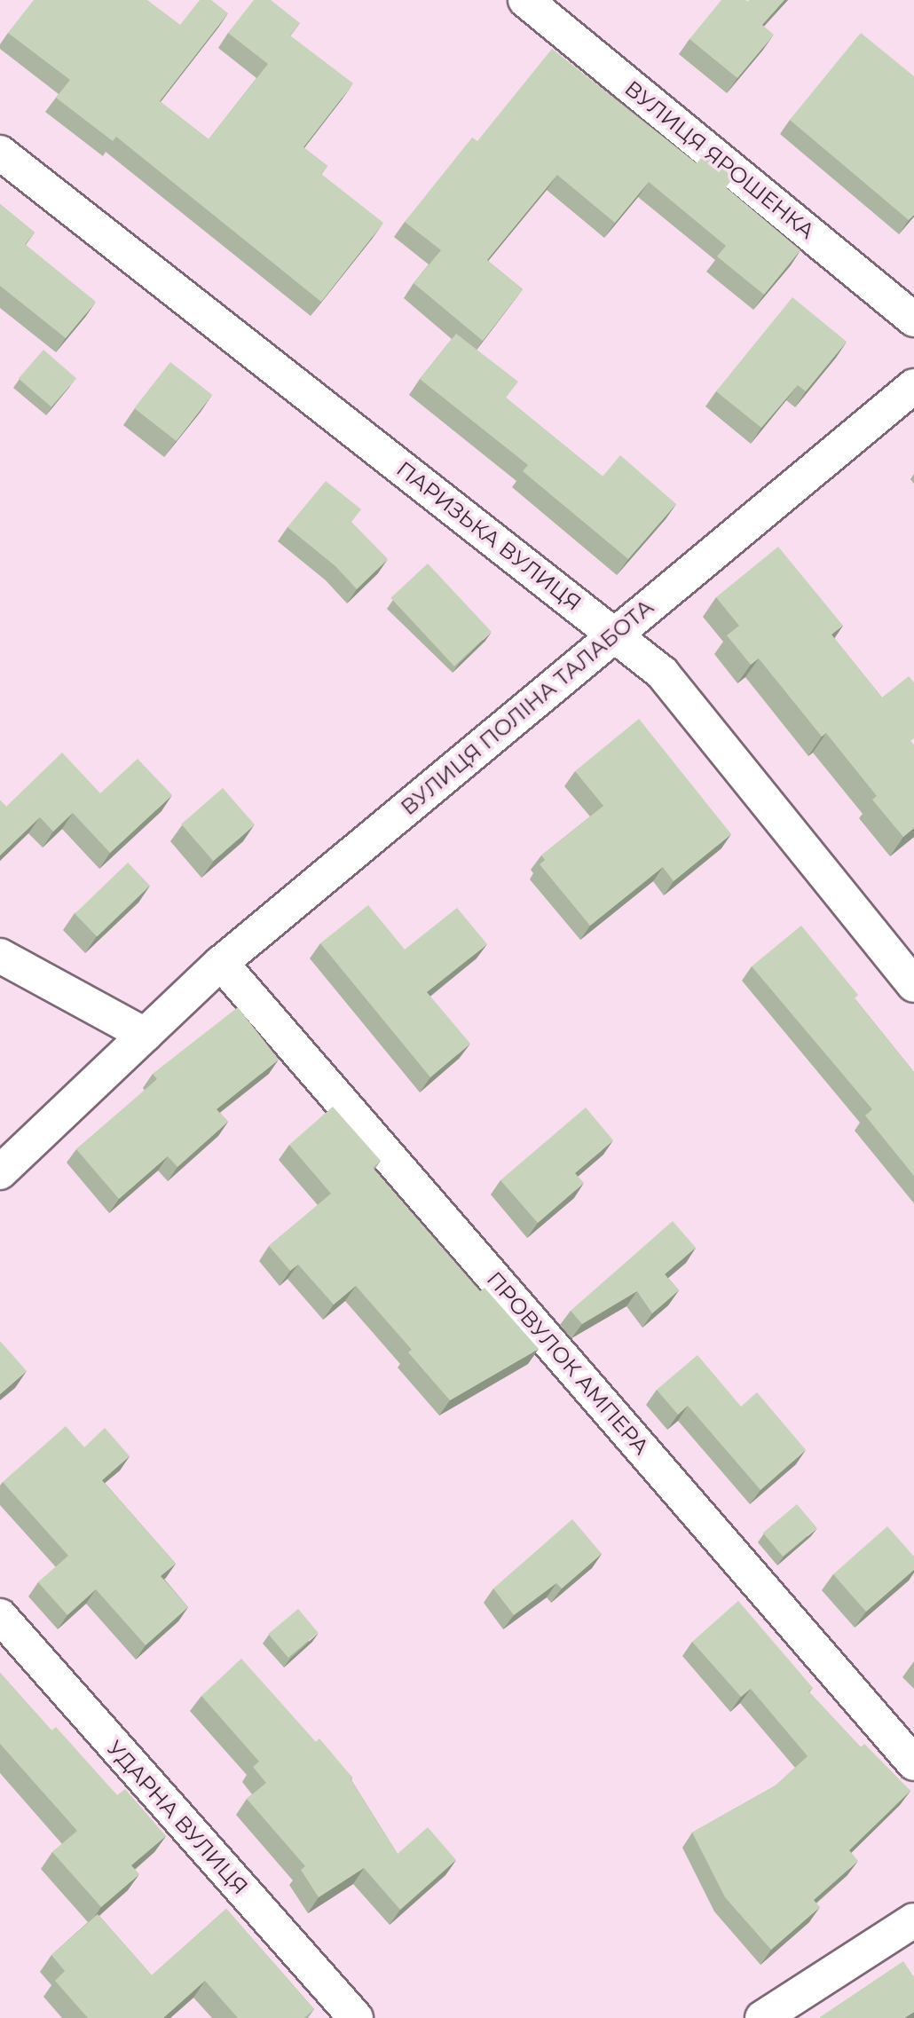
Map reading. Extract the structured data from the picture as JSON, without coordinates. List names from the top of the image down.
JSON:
{
  "streets": {
    "street": [
      "ВУЛИЦЯ ЯРОШЕНКА",
      "ПАРИЗЬКА ВУЛИЦЯ",
      "ВУЛИЦЯ ПОЛІНА ТАЛАБОТА",
      "ПРОВУЛОК АМПЕРА",
      "УДАРНА ВУЛИЦЯ"
    ]
  },
  "crossings": [
    ["ПАРИЗЬКА ВУЛИЦЯ", "ВУЛИЦЯ ПОЛІНА ТАЛАБОТА"],
    ["ВУЛИЦЯ ПОЛІНА ТАЛАБОТА", "ПРОВУЛОК АМПЕРА"]
  ]
}
